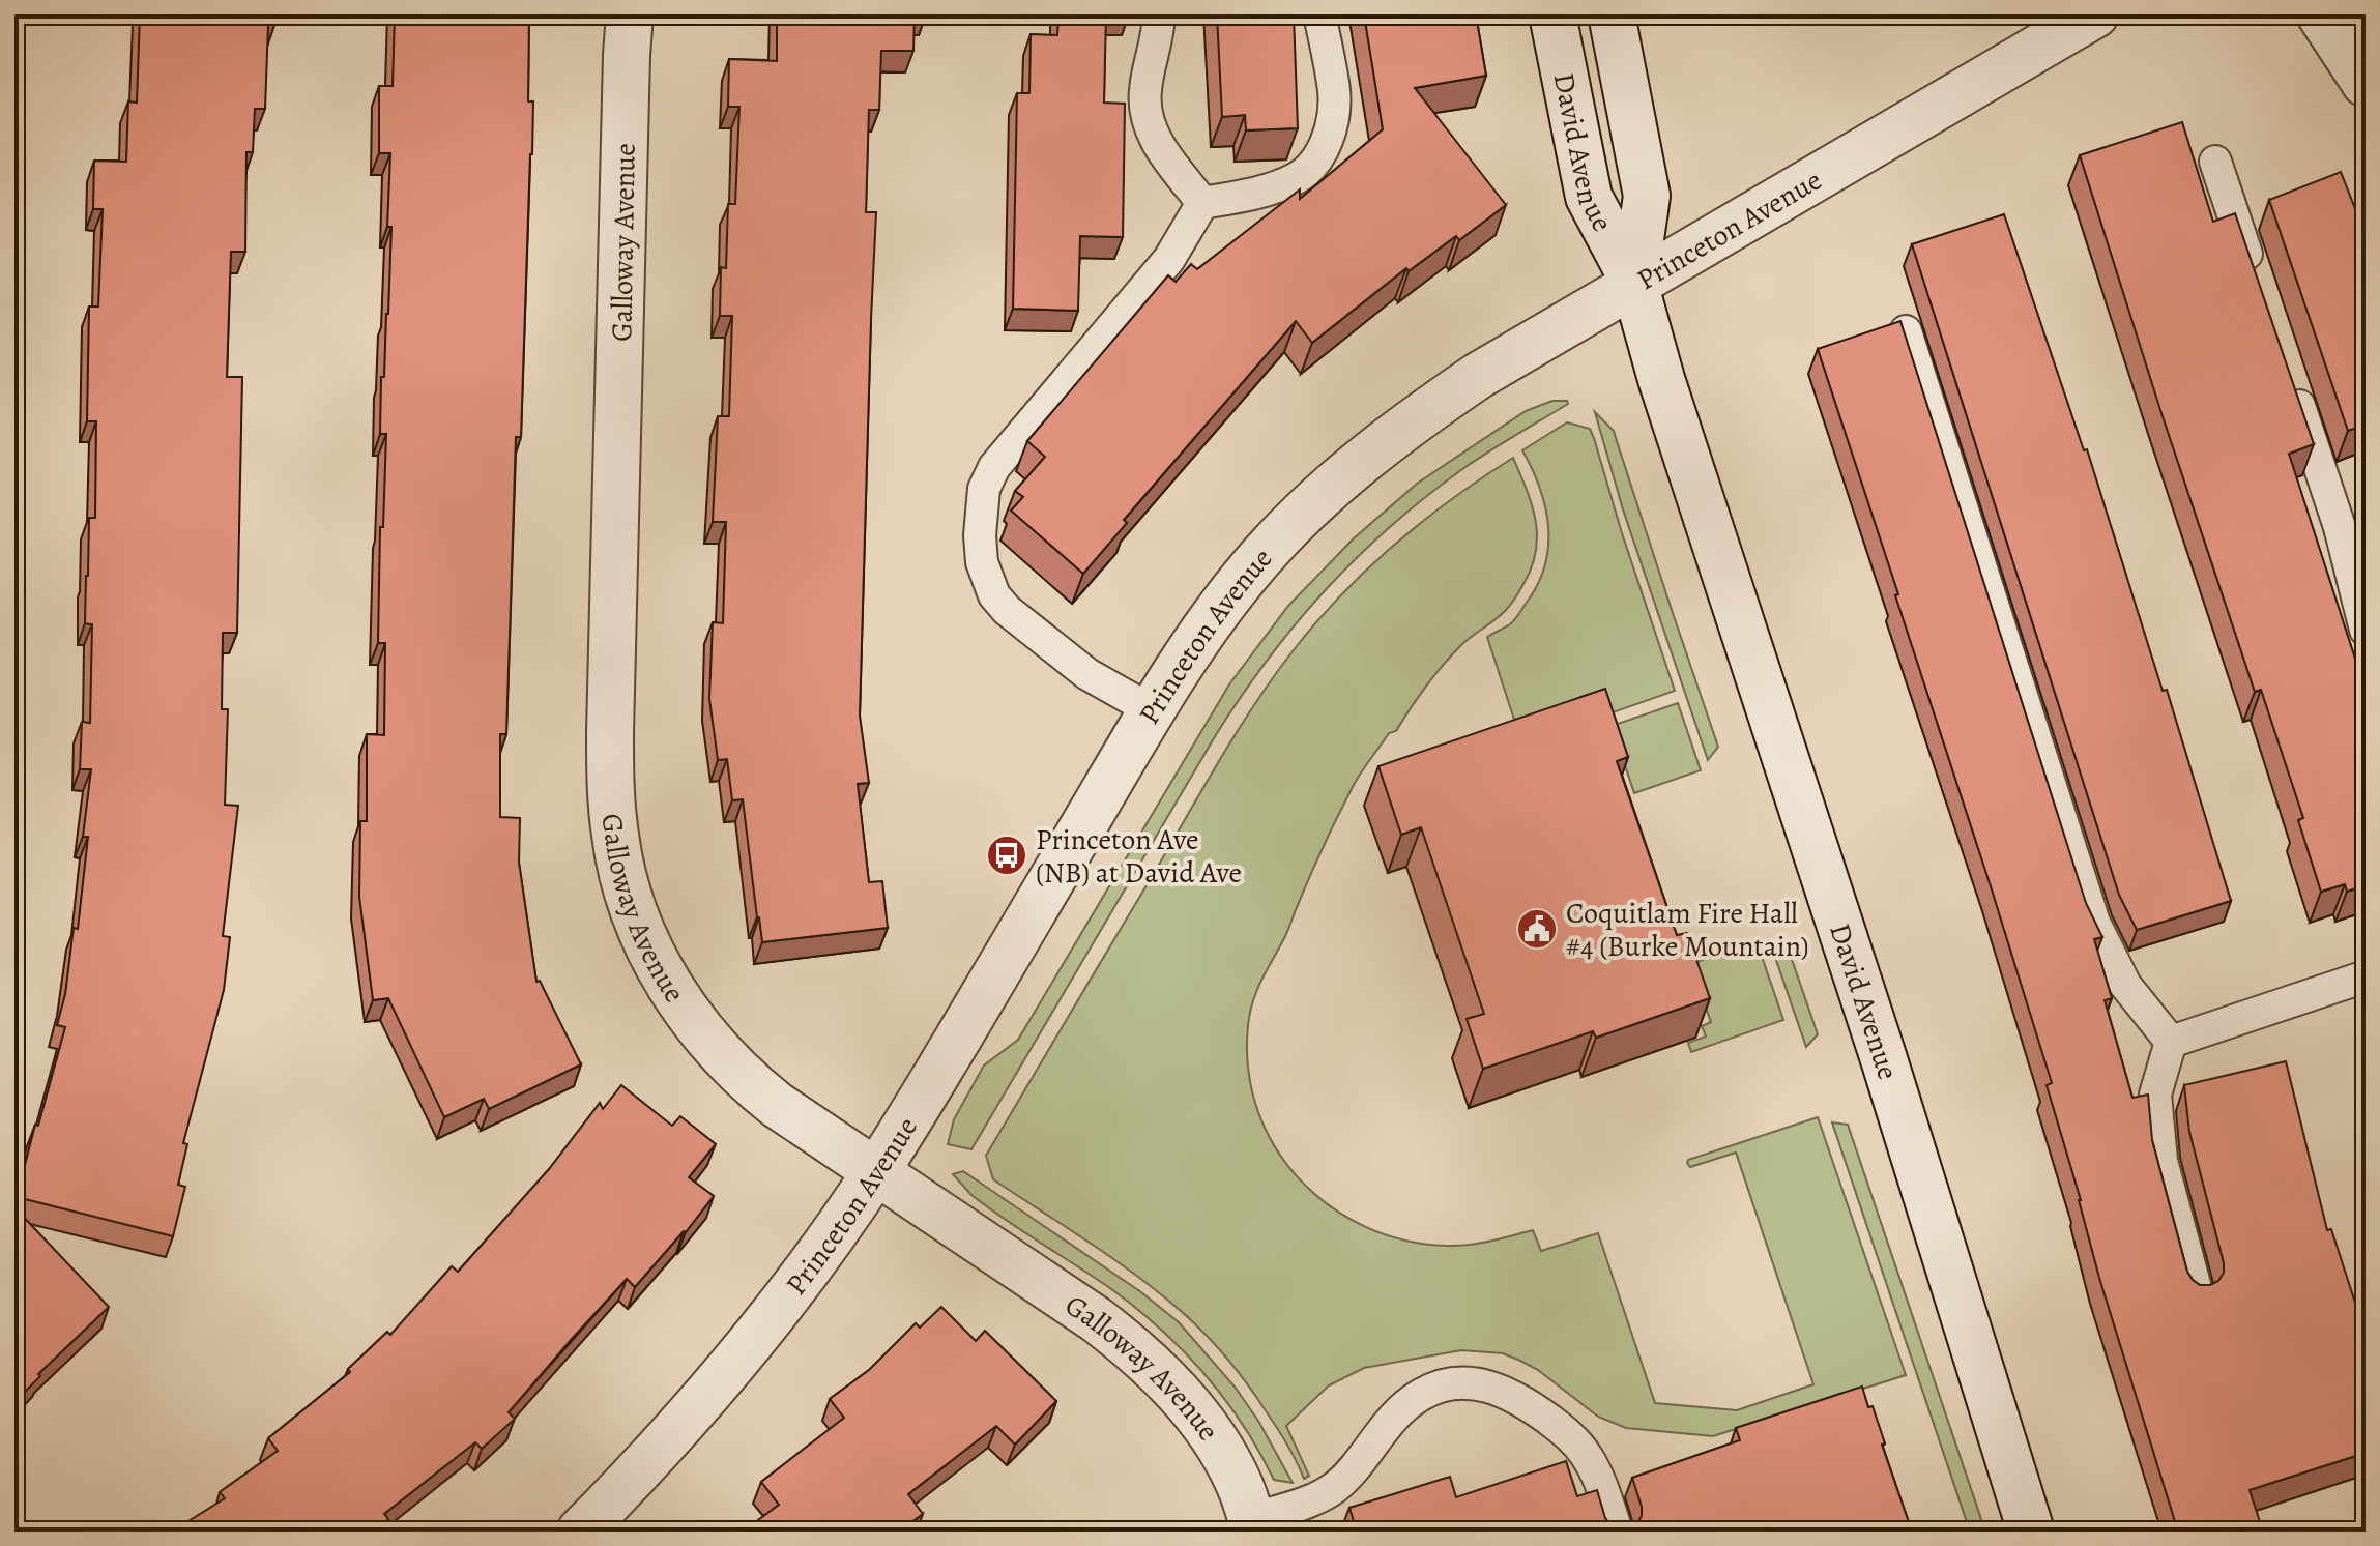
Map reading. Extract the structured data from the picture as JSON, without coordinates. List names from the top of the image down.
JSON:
{
  "streets": {
    "street": ["David Avenue", "Princeton Avenue", "Galloway Avenue"]
  },
  "crossings": [
    ["David Avenue", "Princeton Avenue"],
    ["Princeton Avenue", "Galloway Avenue"]
  ],
  "places": {
    "bus stop": ["Princeton Ave (NB) at David Ave"],
    "public building": ["Coquitlam Fire Hall #4 (Burke Mountain)"]
  }
}
